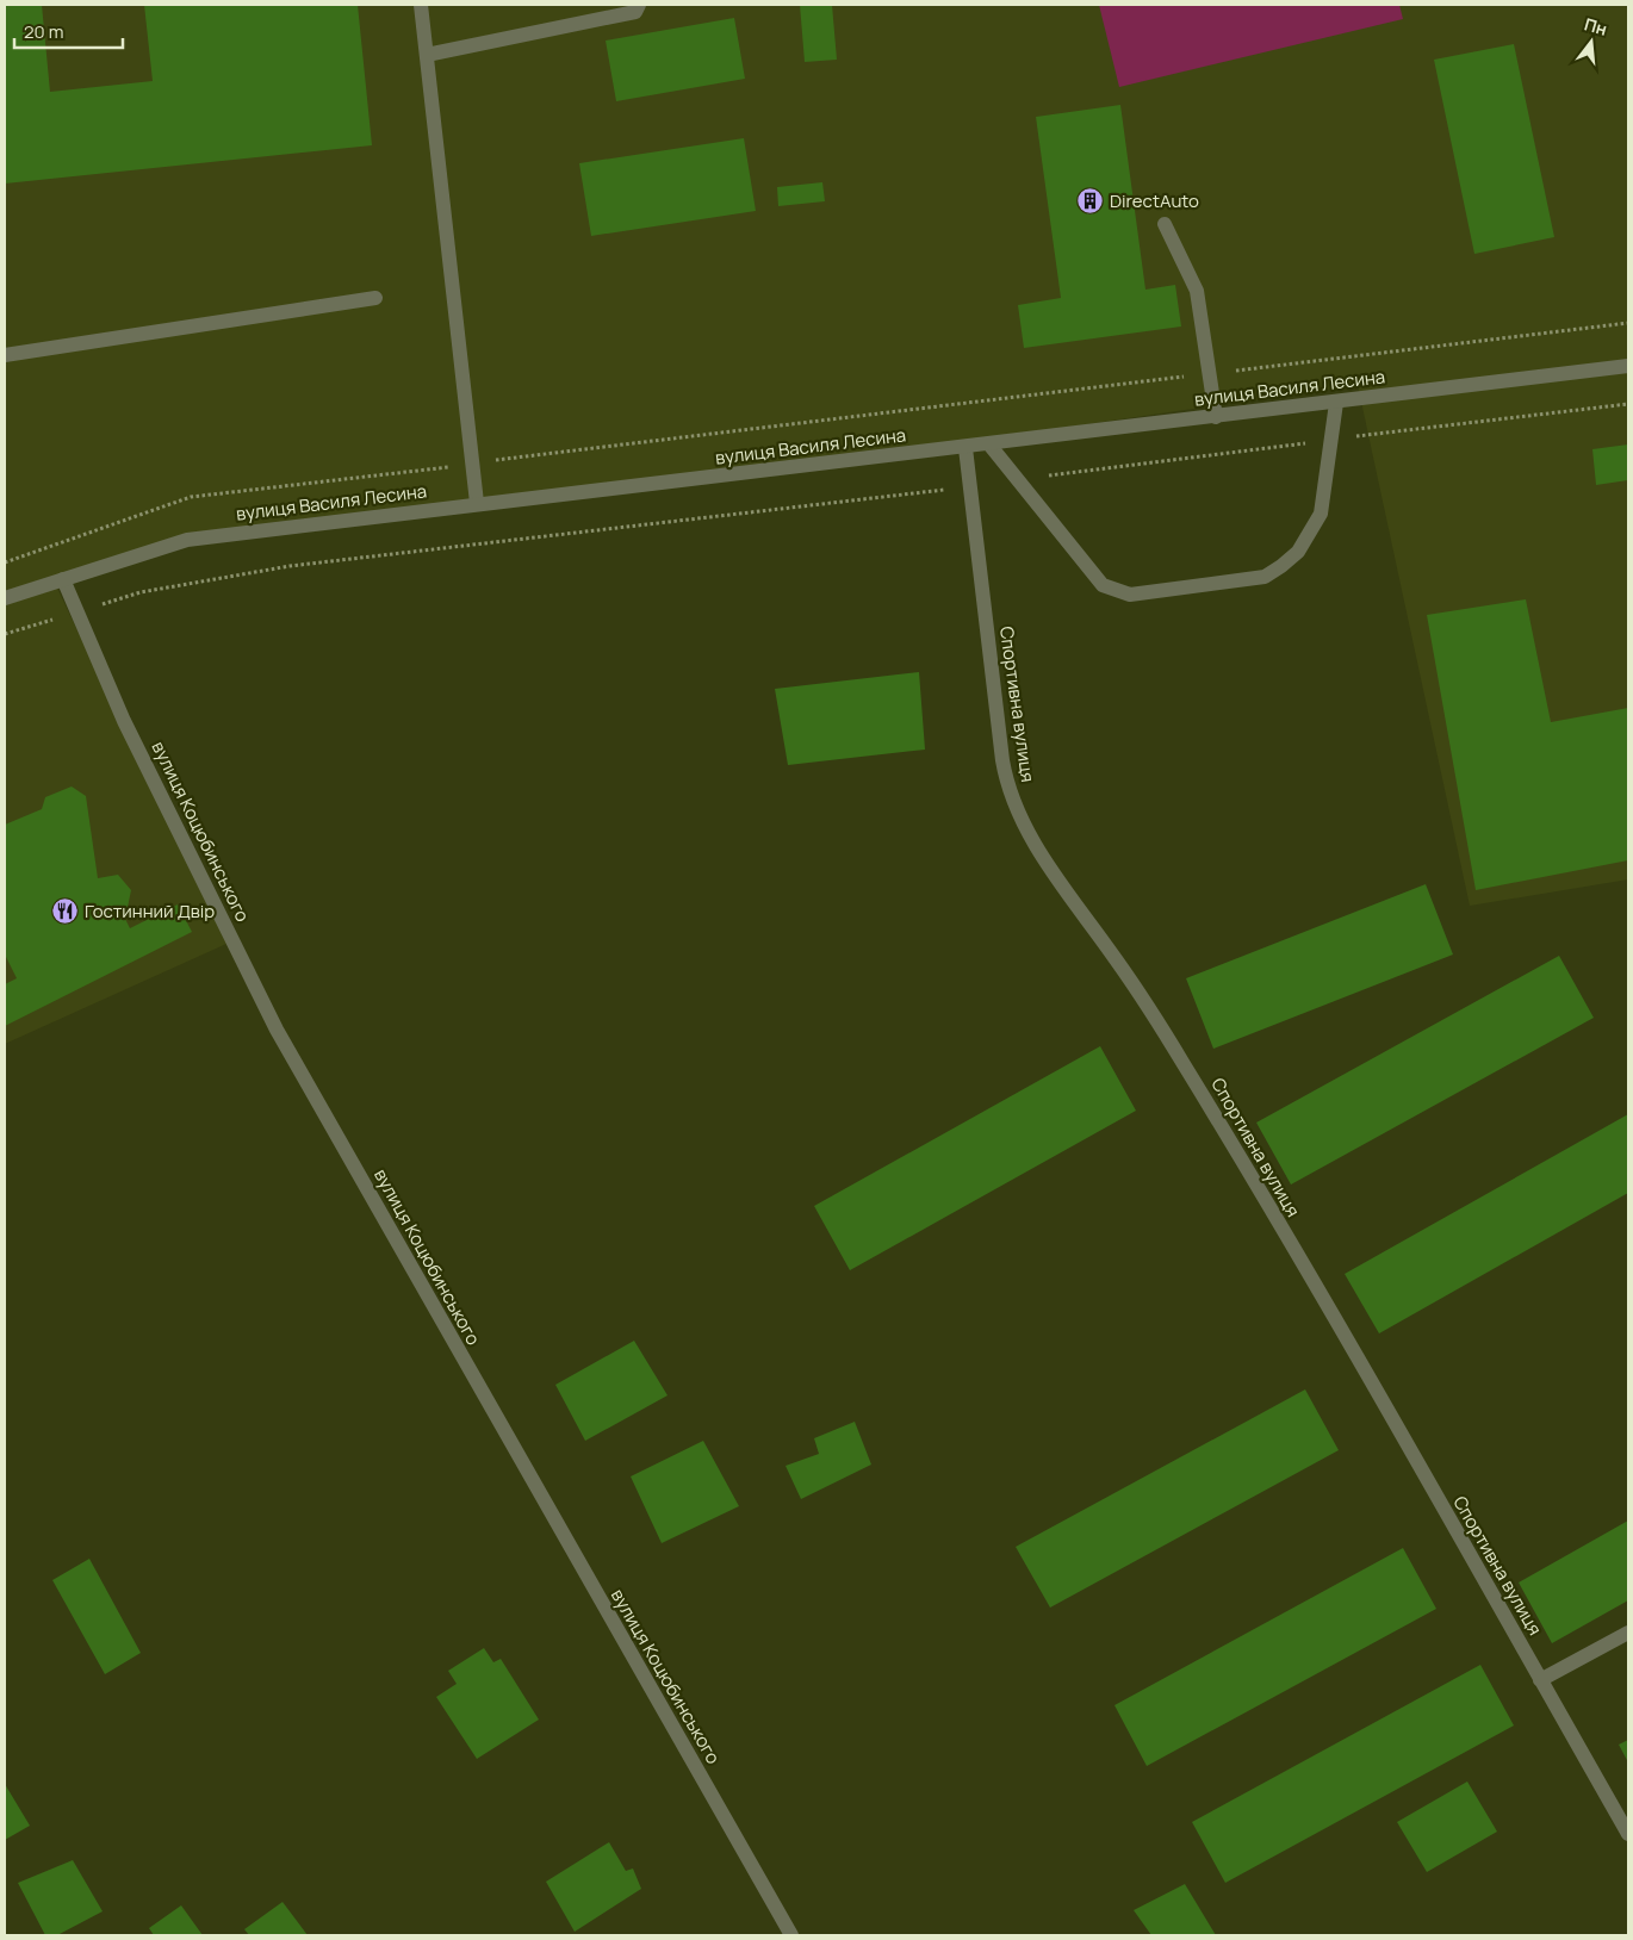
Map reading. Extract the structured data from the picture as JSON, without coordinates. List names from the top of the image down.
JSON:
{
  "streets": {
    "street": ["вулиця Василя Лесина", "Спортивна вулиця", "вулиця Коцюбинського"]
  },
  "crossings": [
    ["вулиця Василя Лесина", "Спортивна вулиця"],
    ["вулиця Василя Лесина", "вулиця Коцюбинського"]
  ],
  "places": {
    "building": ["DirectAuto"],
    "restaurant": ["Гостинний Двір"]
  },
  "scale_bar": "20 m",
  "north": "top"
}
